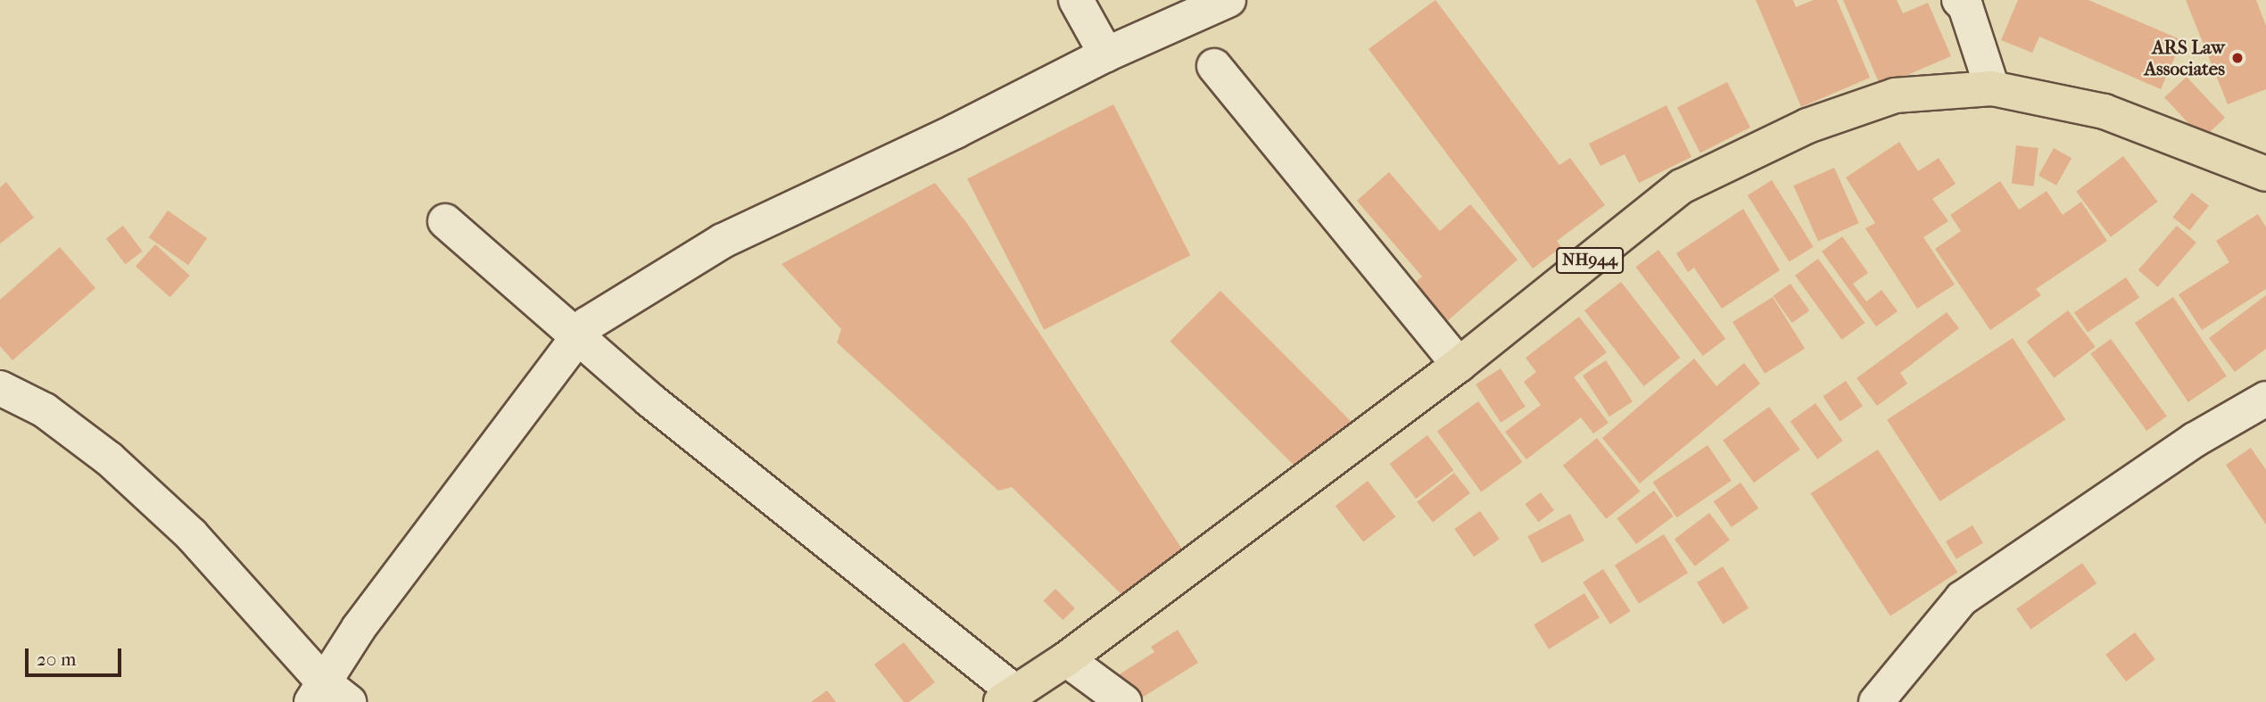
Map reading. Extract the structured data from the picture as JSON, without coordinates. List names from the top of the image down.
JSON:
{
  "streets": {
    "highway": ["NH944"]
  },
  "places": ["ARS Law Associates"],
  "scale_bar": "20 m"
}
